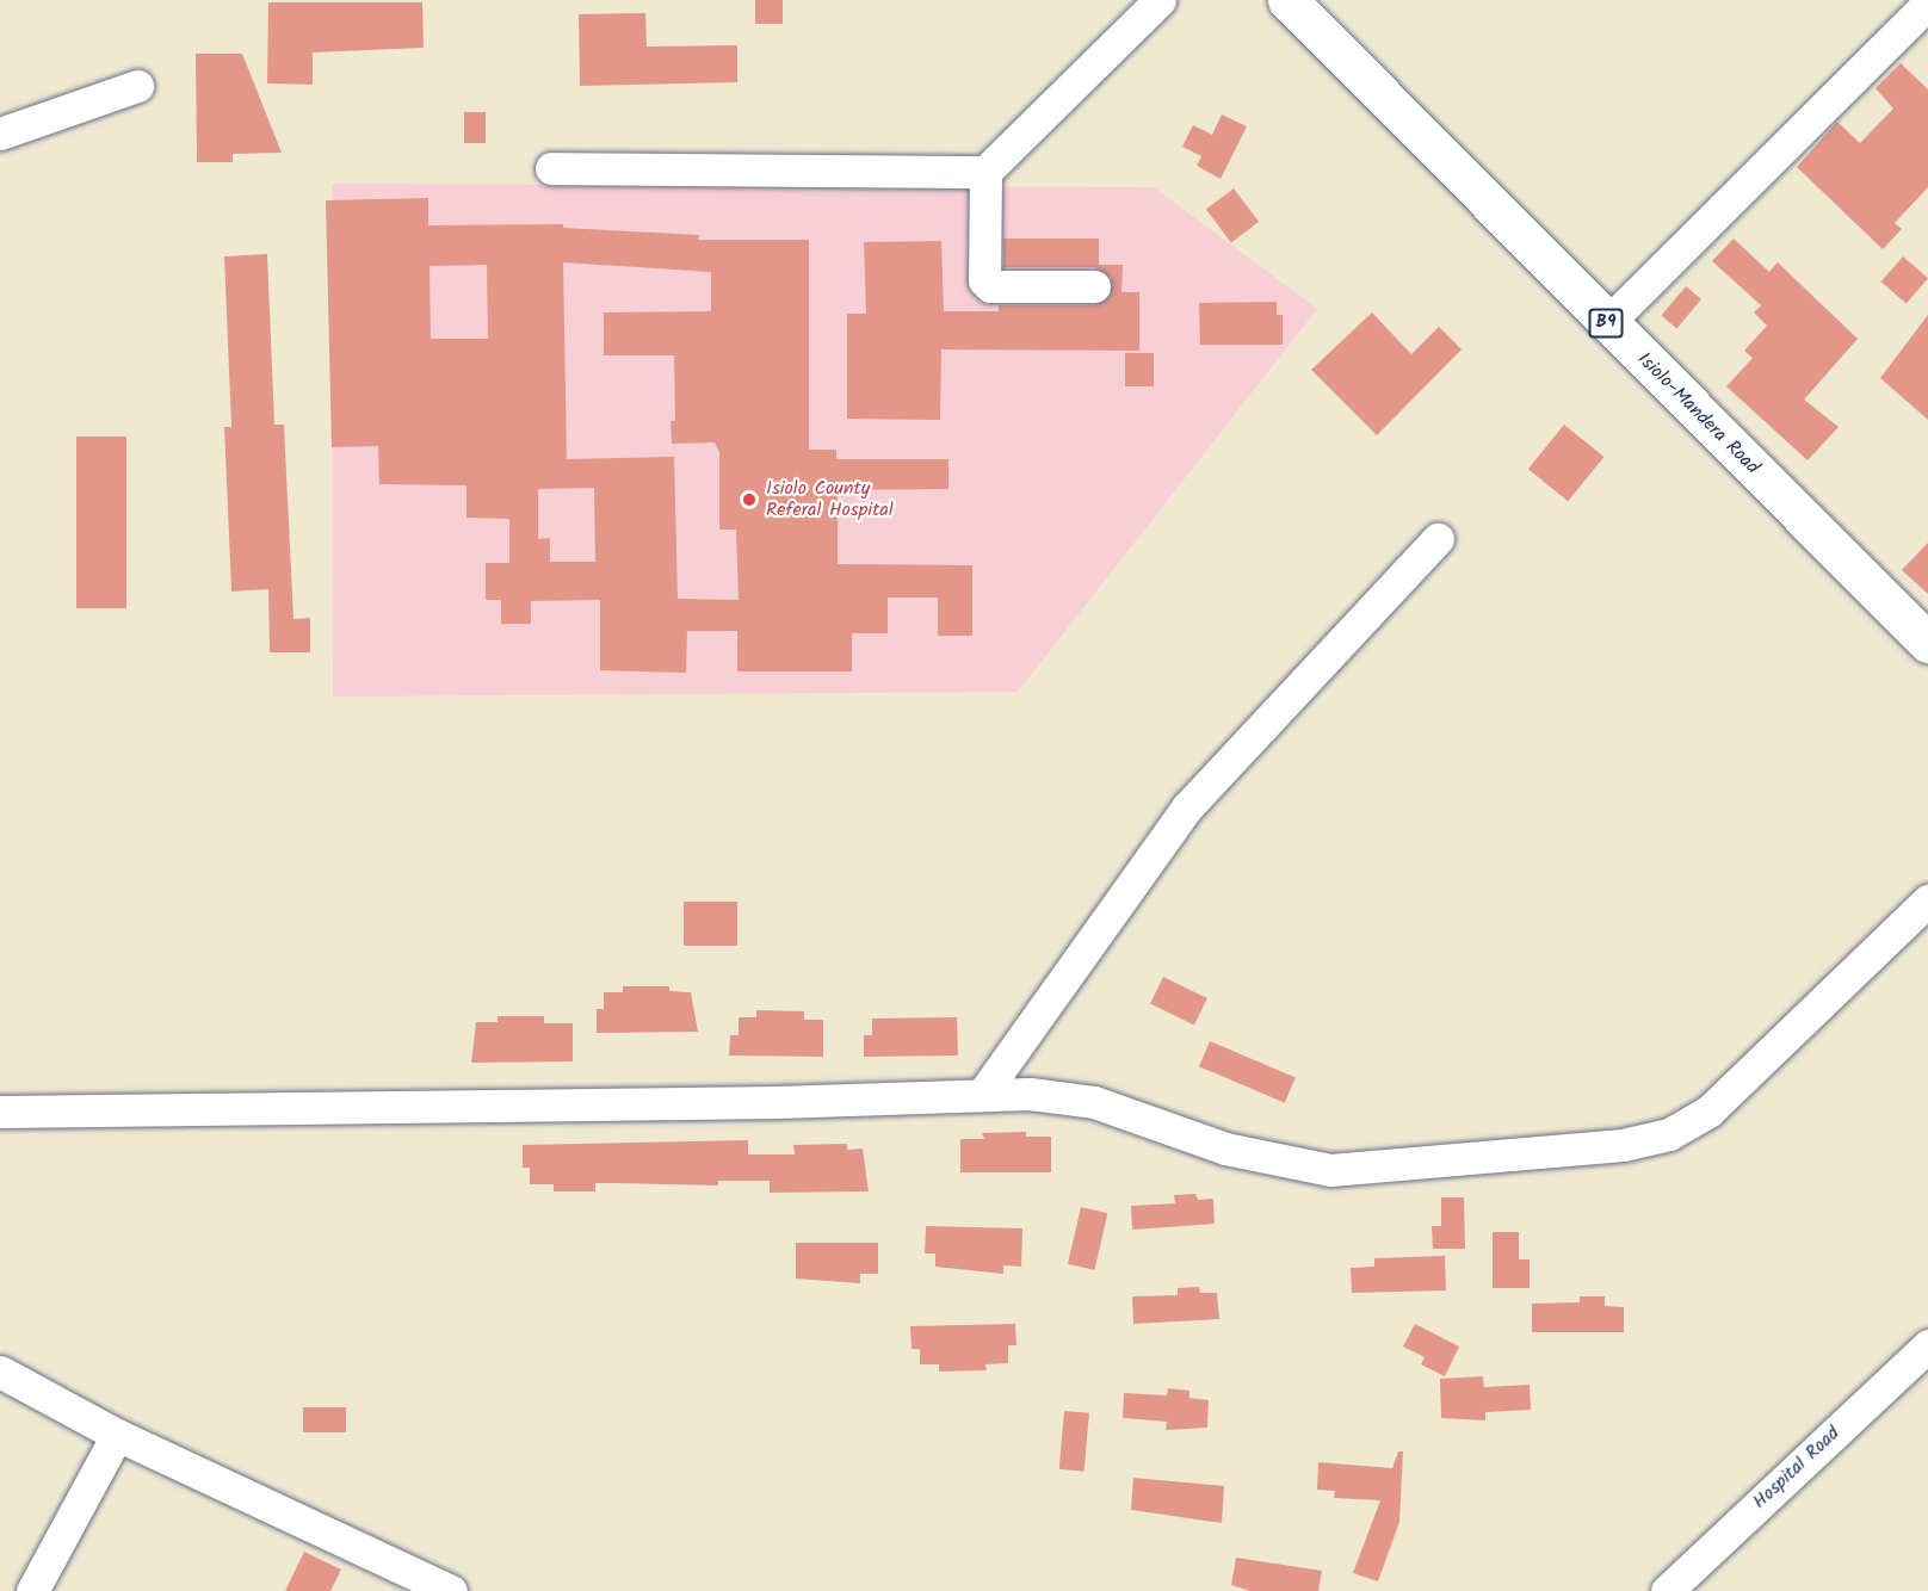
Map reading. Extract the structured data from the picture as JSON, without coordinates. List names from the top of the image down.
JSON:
{
  "streets": {
    "highway": ["B9", "Isiolo-Mandera Road"],
    "street": ["Hospital Road"]
  },
  "places": ["Isiolo County Referal Hospital"]
}
